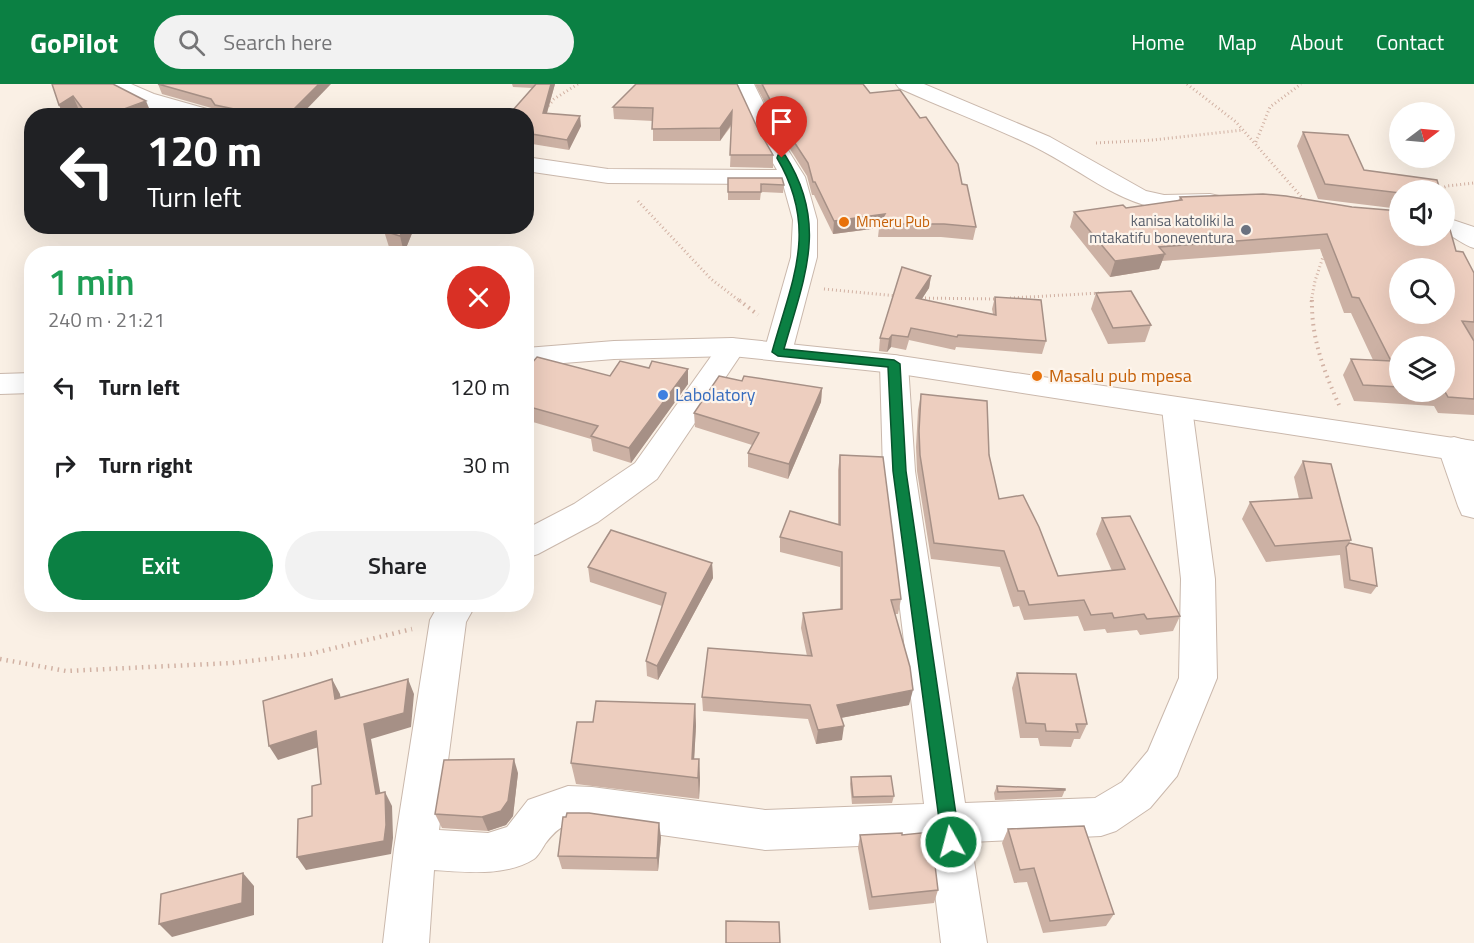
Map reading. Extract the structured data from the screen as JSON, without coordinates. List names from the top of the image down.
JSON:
{
  "places": [
    "Mmeru Pub",
    "kanisa katoliki la mtakatifu boneventura",
    "Masalu pub mpesa",
    "Labolatory"
  ],
  "north": "right",
  "page": {
    "header": "GoPilot",
    "search": "Search here",
    "nav": [
      "Home",
      "Map",
      "About",
      "Contact"
    ],
    "turn": ["120 m", "Turn left"],
    "heading": ["1 min", "240 m · 21:21"],
    "list": [
      {
        "name": "Turn left",
        "value": "120 m"
      },
      {
        "name": "Turn right",
        "value": "30 m"
      }
    ],
    "buttons": ["Exit", "Share"]
  }
}
